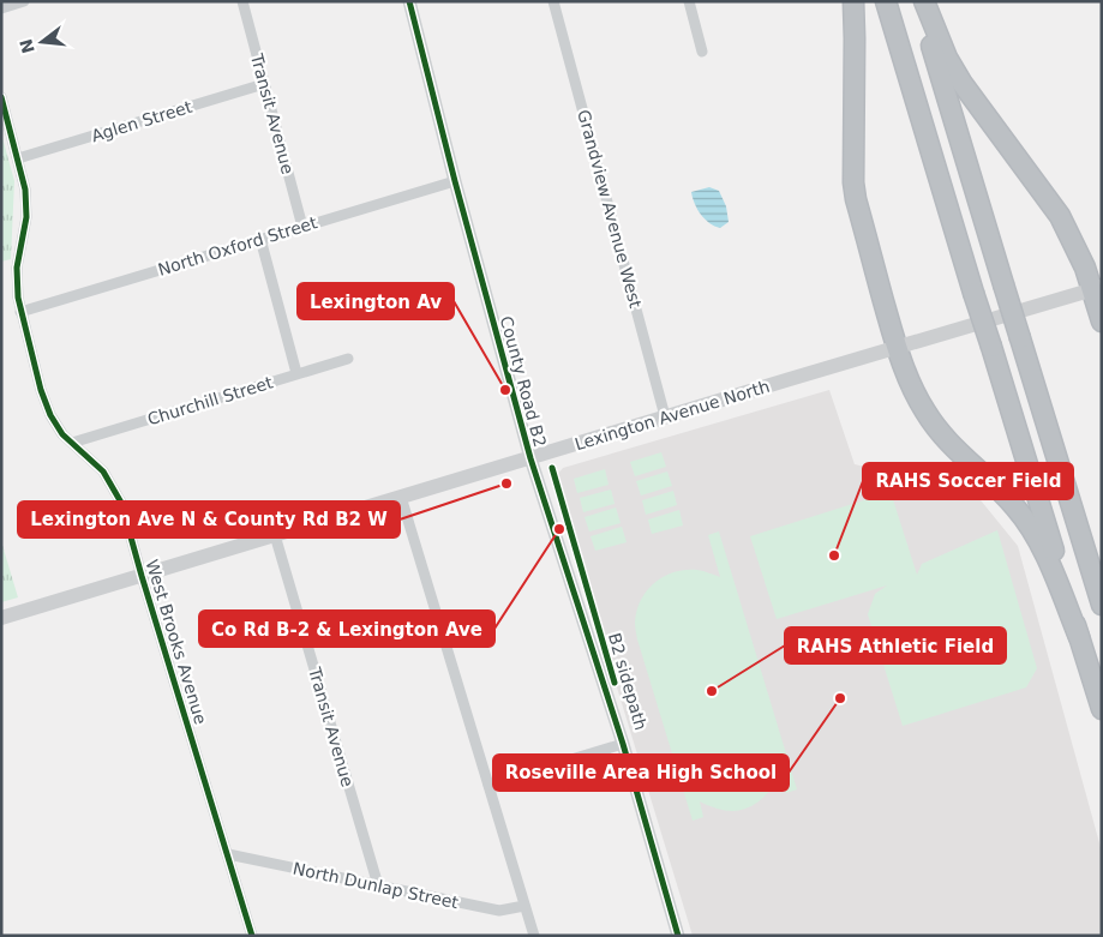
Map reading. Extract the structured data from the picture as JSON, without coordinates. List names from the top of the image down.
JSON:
{
  "streets": {
    "main road": ["Lexington Avenue North"],
    "street": [
      "Transit Avenue",
      "Aglen Street",
      "Grandview Avenue West",
      "North Oxford Street",
      "County Road B2",
      "Churchill Street",
      "West Brooks Avenue",
      "North Dunlap Street"
    ],
    "cycle path": ["B2 sidepath"]
  },
  "crossings": [
    ["Transit Avenue", "Aglen Street"],
    ["Transit Avenue", "North Oxford Street"],
    ["Transit Avenue", "Lexington Avenue North"],
    ["Transit Avenue", "North Dunlap Street"],
    ["Aglen Street", "West Brooks Avenue"],
    ["Grandview Avenue West", "Lexington Avenue North"],
    ["North Oxford Street", "County Road B2"],
    ["North Oxford Street", "West Brooks Avenue"],
    ["County Road B2", "Lexington Avenue North"],
    ["Churchill Street", "West Brooks Avenue"],
    ["Lexington Avenue North", "West Brooks Avenue"],
    ["West Brooks Avenue", "North Dunlap Street"]
  ],
  "places": [
    "Lexington Av",
    "Lexington Ave N & County Rd B2 W",
    "Co Rd B-2 & Lexington Ave",
    "RAHS Soccer Field",
    "RAHS Athletic Field",
    "Roseville Area High School"
  ],
  "north": "left"
}
